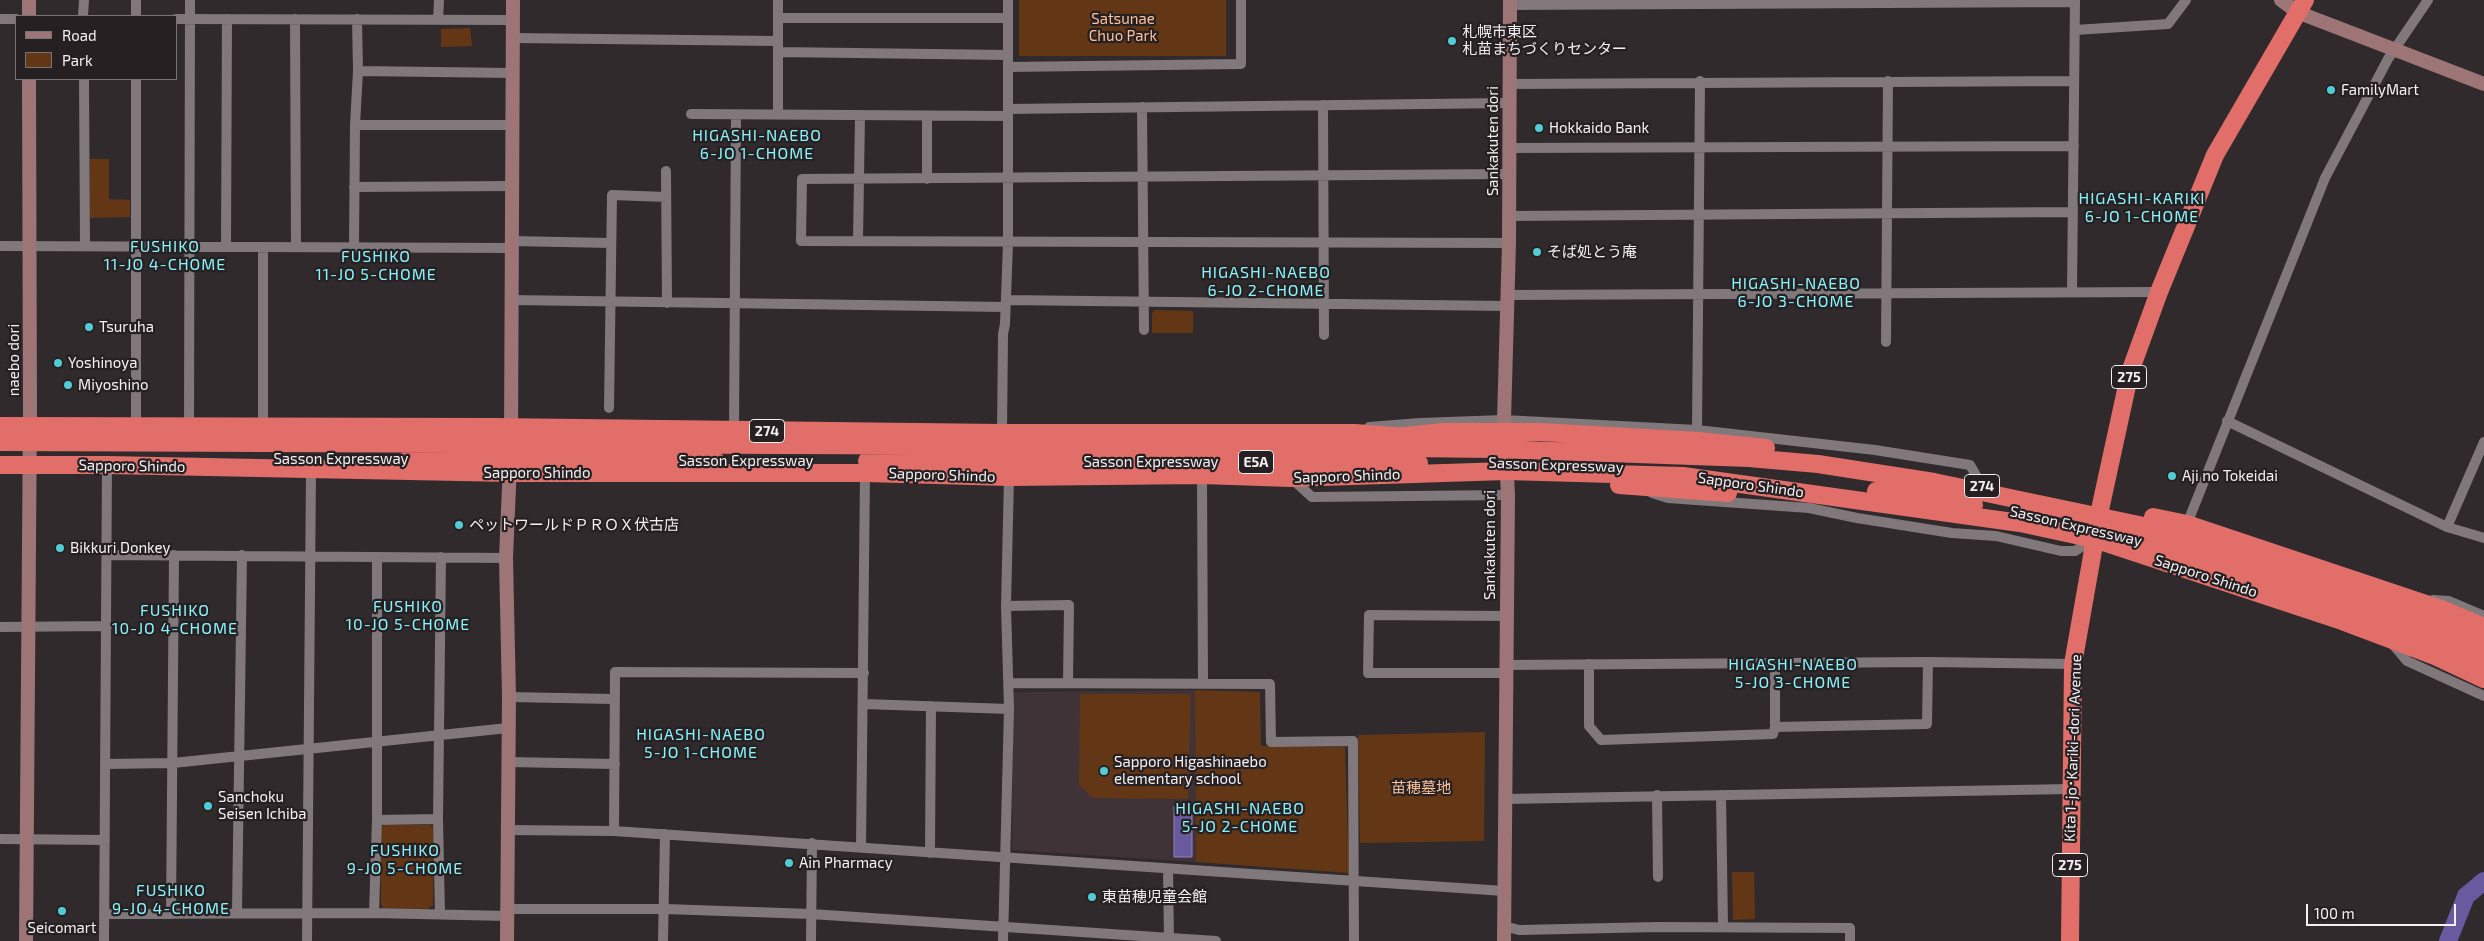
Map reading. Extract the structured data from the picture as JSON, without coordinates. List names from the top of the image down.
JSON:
{
  "streets": {
    "highway": [
      "275",
      "274",
      "Sasson Expressway",
      "E5A",
      "Sapporo Shindo",
      "Kita 1-jo･Kariki-dori Avenue"
    ],
    "street": ["Sankakuten dori", "naebo dori"]
  },
  "crossings": [
    ["Sankakuten dori", "Sapporo Shindo"],
    ["naebo dori", "Sapporo Shindo"],
    ["Sapporo Shindo", "Kita 1-jo･Kariki-dori Avenue"]
  ],
  "districts": [
    "HIGASHI-NAEBO 6-JO 1-CHOME",
    "HIGASHI-KARIKI 6-JO 1-CHOME",
    "FUSHIKO 11-JO 4-CHOME",
    "FUSHIKO 11-JO 5-CHOME",
    "HIGASHI-NAEBO 6-JO 2-CHOME",
    "HIGASHI-NAEBO 6-JO 3-CHOME",
    "FUSHIKO 10-JO 5-CHOME",
    "FUSHIKO 10-JO 4-CHOME",
    "HIGASHI-NAEBO 5-JO 3-CHOME",
    "HIGASHI-NAEBO 5-JO 1-CHOME",
    "HIGASHI-NAEBO 5-JO 2-CHOME",
    "FUSHIKO 9-JO 5-CHOME",
    "FUSHIKO 9-JO 4-CHOME"
  ],
  "parks": ["Satsunae Chuo Park", "苗穂墓地"],
  "places": [
    "札幌市東区 札苗まちづくりセンター",
    "FamilyMart",
    "Hokkaido Bank",
    "そば処とう庵",
    "Tsuruha",
    "Yoshinoya",
    "Miyoshino",
    "Aji no Tokeidai",
    "ペットワールドＰＲＯＸ伏古店",
    "Bikkuri Donkey",
    "Sapporo Higashinaebo elementary school",
    "Sanchoku Seisen Ichiba",
    "Ain Pharmacy",
    "東苗穂児童会館",
    "Seicomart"
  ],
  "legend": ["Road", "Park"],
  "scale_bar": "100 m"
}
